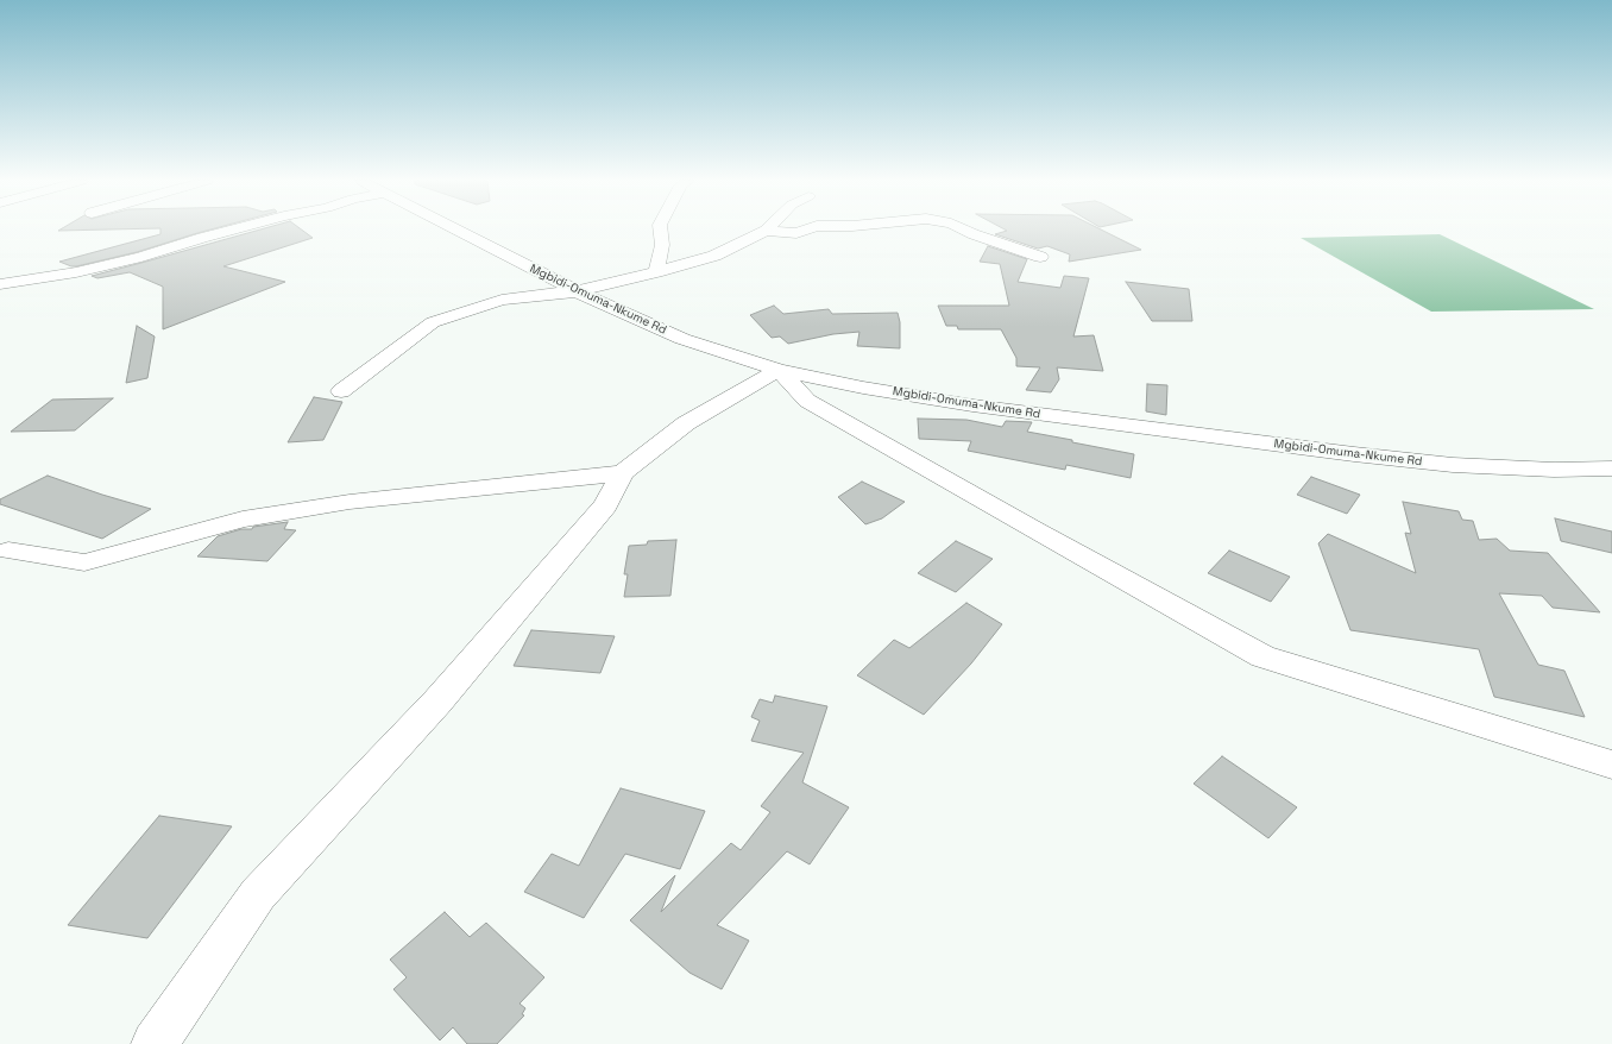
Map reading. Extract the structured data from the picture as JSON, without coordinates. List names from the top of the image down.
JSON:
{
  "streets": {
    "street": ["Mgbidi-Omuma-Nkume Rd"]
  }
}
